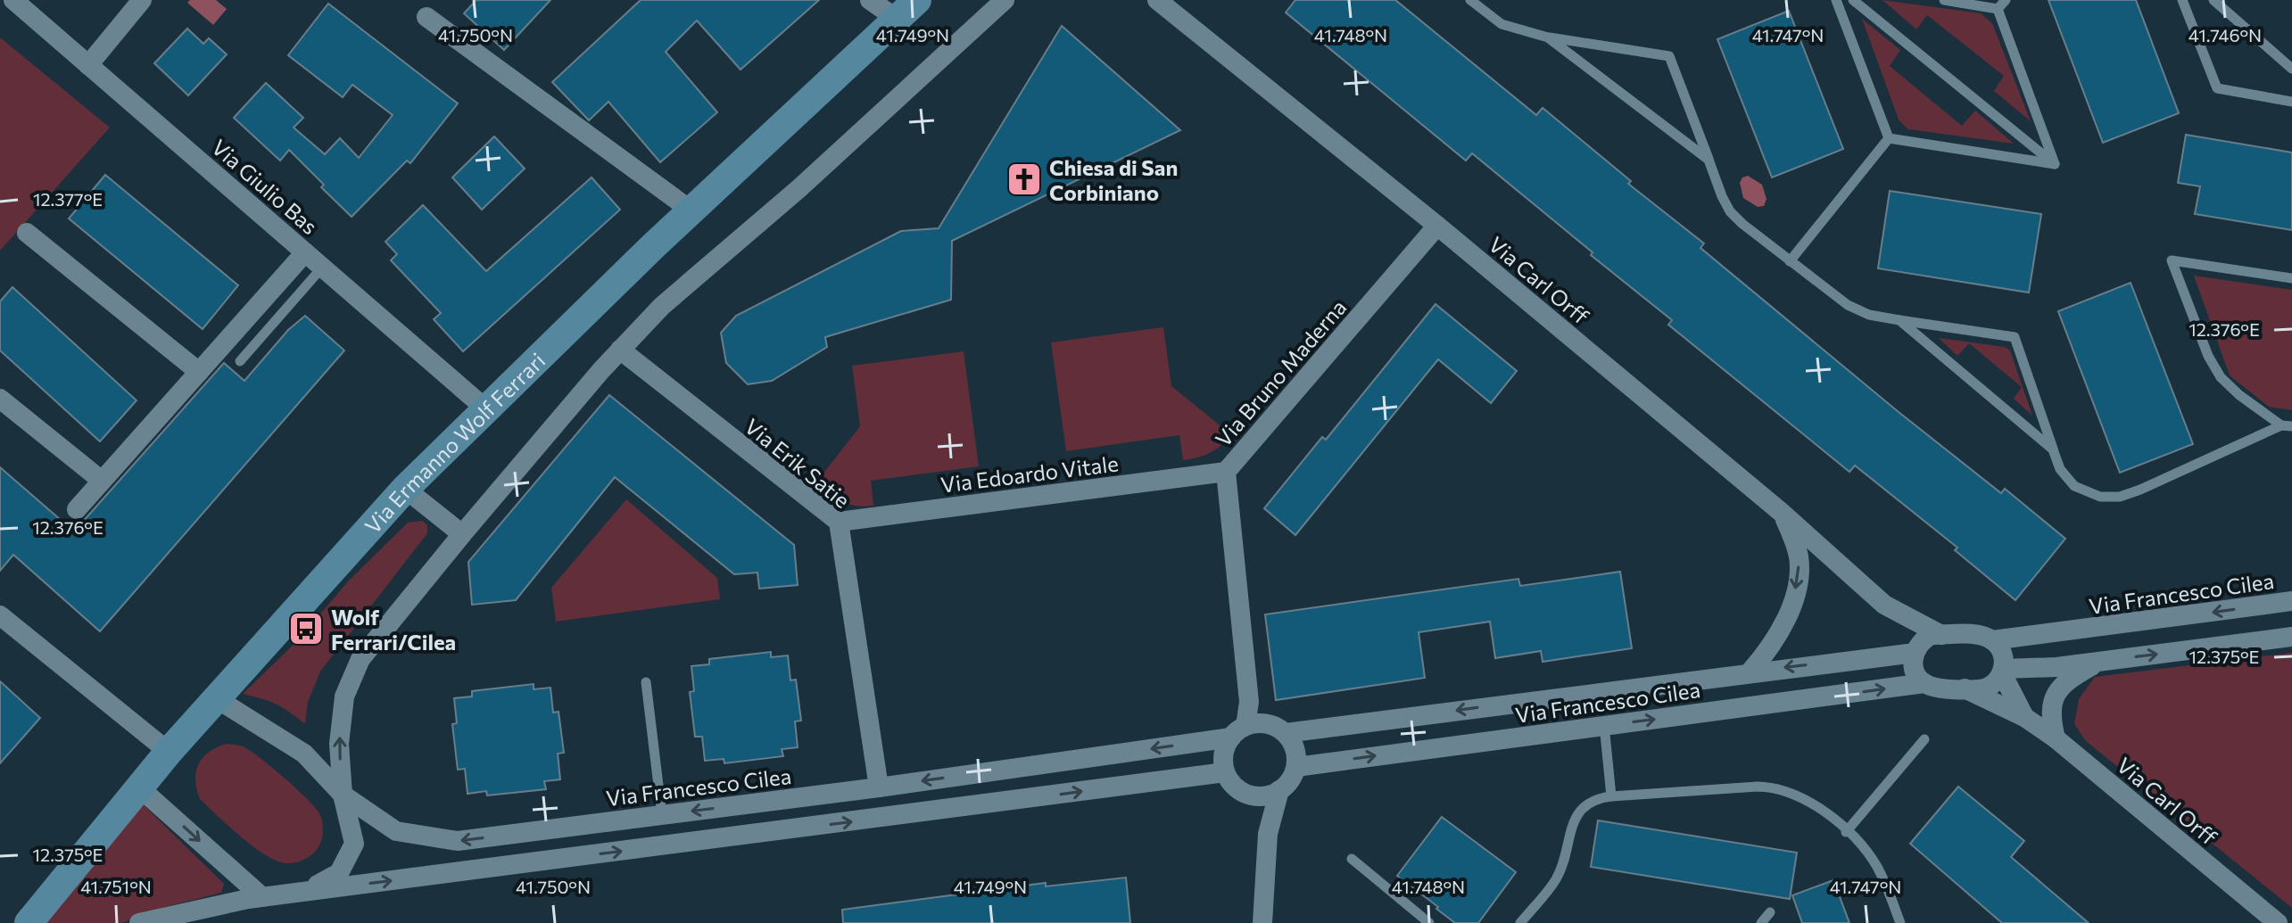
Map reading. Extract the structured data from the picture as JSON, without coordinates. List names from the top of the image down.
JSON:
{
  "streets": {
    "street": [
      "Via Giulio Bas",
      "Via Carl Orff",
      "Via Bruno Maderna",
      "Via Ermanno Wolf Ferrari",
      "Via Erik Satie",
      "Via Edoardo Vitale",
      "Via Francesco Cilea"
    ]
  },
  "crossings": [
    ["Via Giulio Bas", "Via Ermanno Wolf Ferrari"],
    ["Via Carl Orff", "Via Bruno Maderna"],
    ["Via Carl Orff", "Via Francesco Cilea"],
    ["Via Bruno Maderna", "Via Edoardo Vitale"],
    ["Via Bruno Maderna", "Via Francesco Cilea"],
    ["Via Ermanno Wolf Ferrari", "Via Francesco Cilea"],
    ["Via Erik Satie", "Via Edoardo Vitale"],
    ["Via Erik Satie", "Via Francesco Cilea"]
  ],
  "places": {
    "church": ["Chiesa di San Corbiniano"],
    "bus stop": ["Wolf Ferrari/Cilea"]
  },
  "coordinates": [
    "41.750°N",
    "41.749°N",
    "41.748°N",
    "41.747°N",
    "41.746°N",
    "12.377°E",
    "12.376°E",
    "12.375°E",
    "41.751°N"
  ]
}
